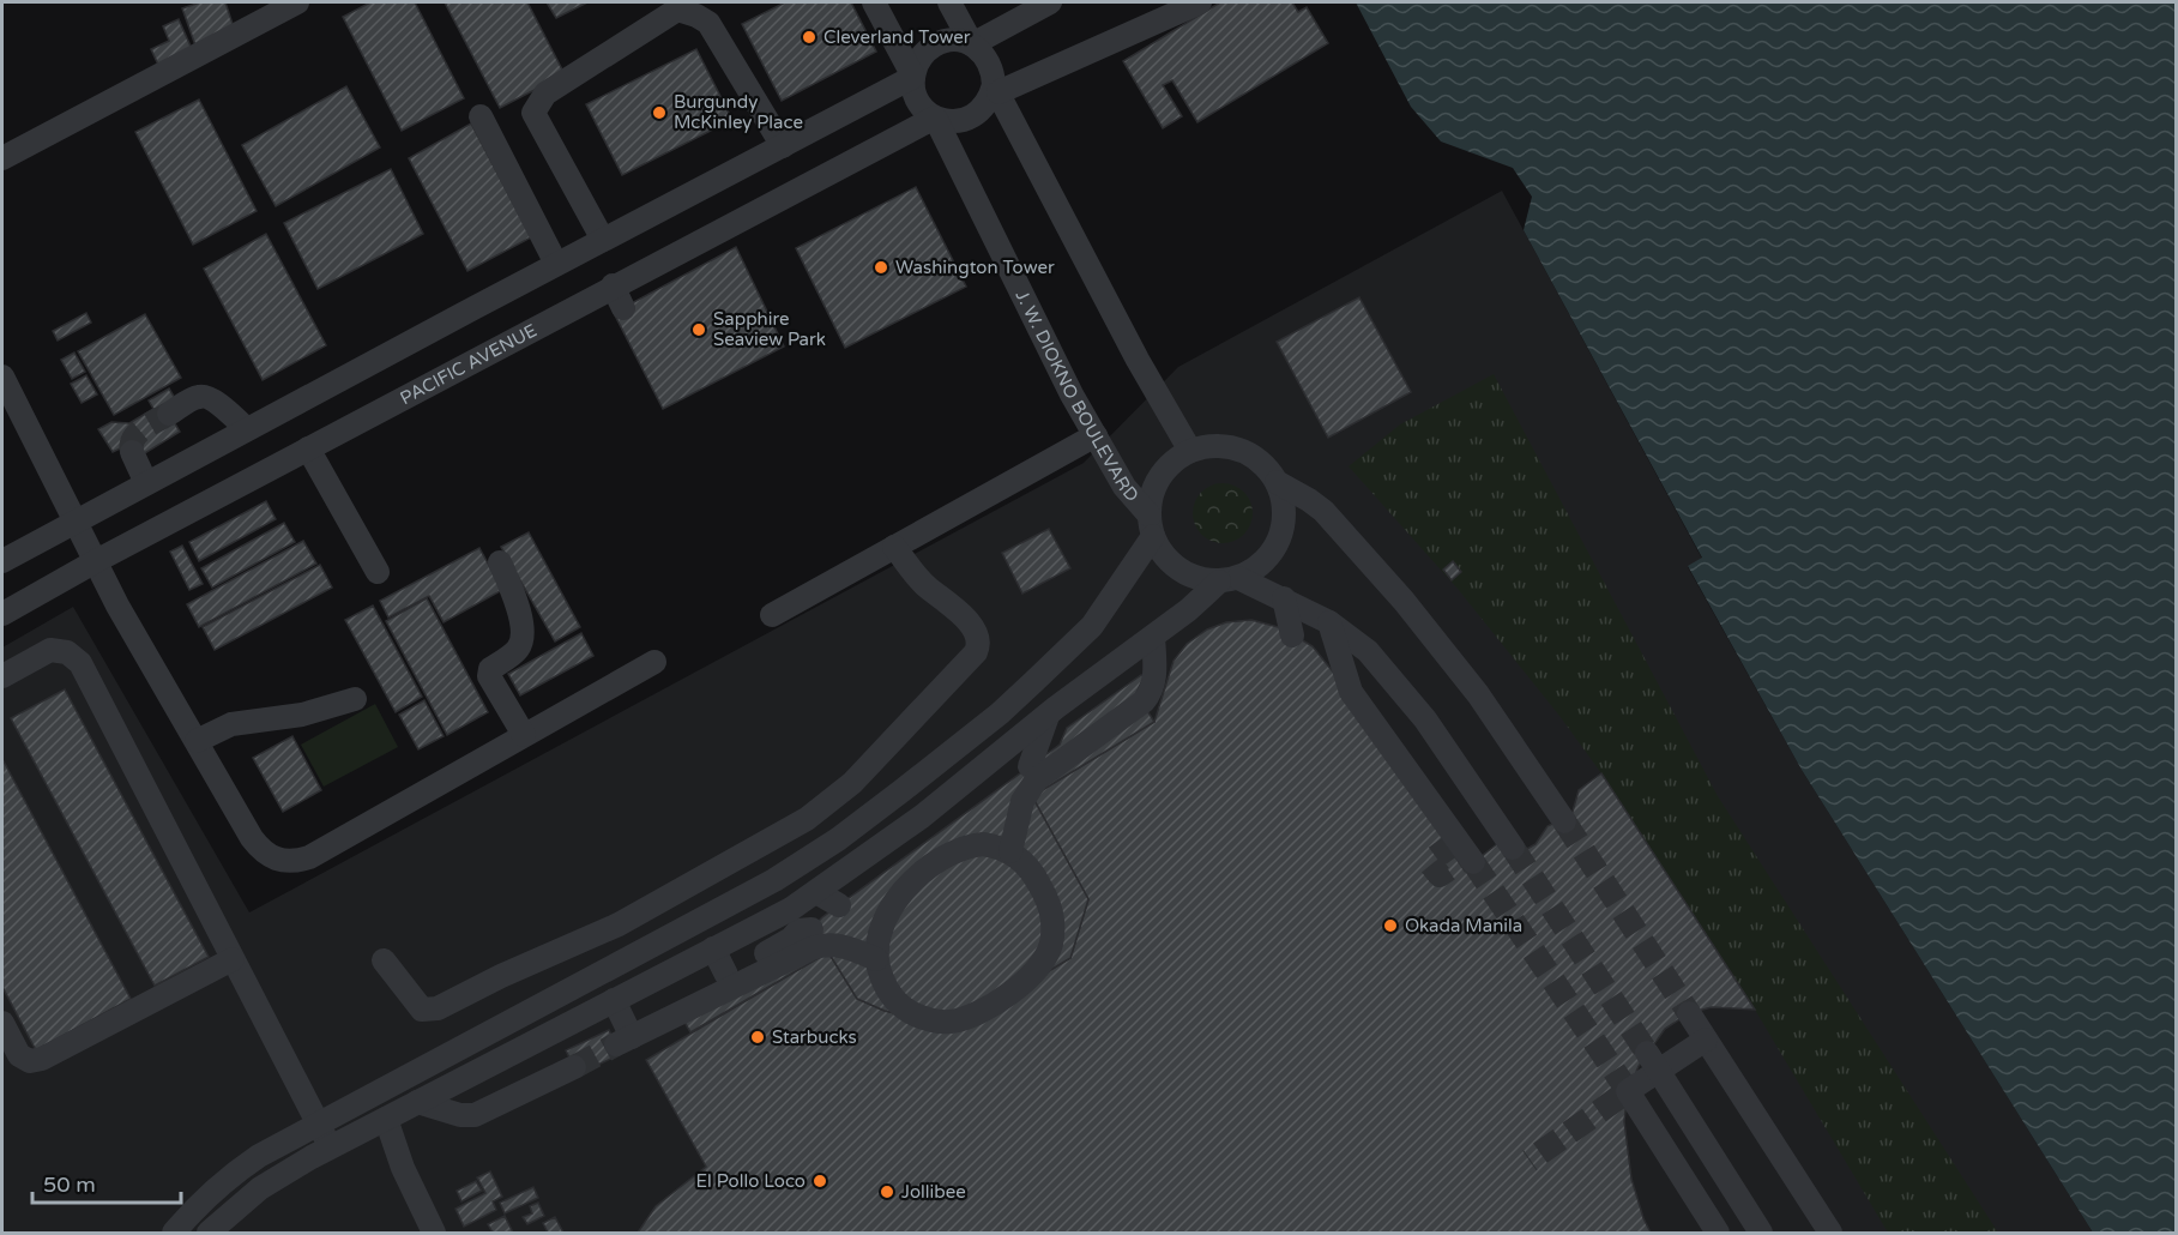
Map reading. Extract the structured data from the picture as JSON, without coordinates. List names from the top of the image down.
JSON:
{
  "streets": {
    "street": ["PACIFIC AVENUE", "J. W. DIOKNO BOULEVARD"]
  },
  "crossings": [
    ["PACIFIC AVENUE", "J. W. DIOKNO BOULEVARD"]
  ],
  "places": [
    "Cleverland Tower",
    "Burgundy McKinley Place",
    "Washington Tower",
    "Sapphire Seaview Park",
    "Okada Manila",
    "Starbucks",
    "El Pollo Loco",
    "Jollibee"
  ],
  "scale_bar": "50 m"
}
